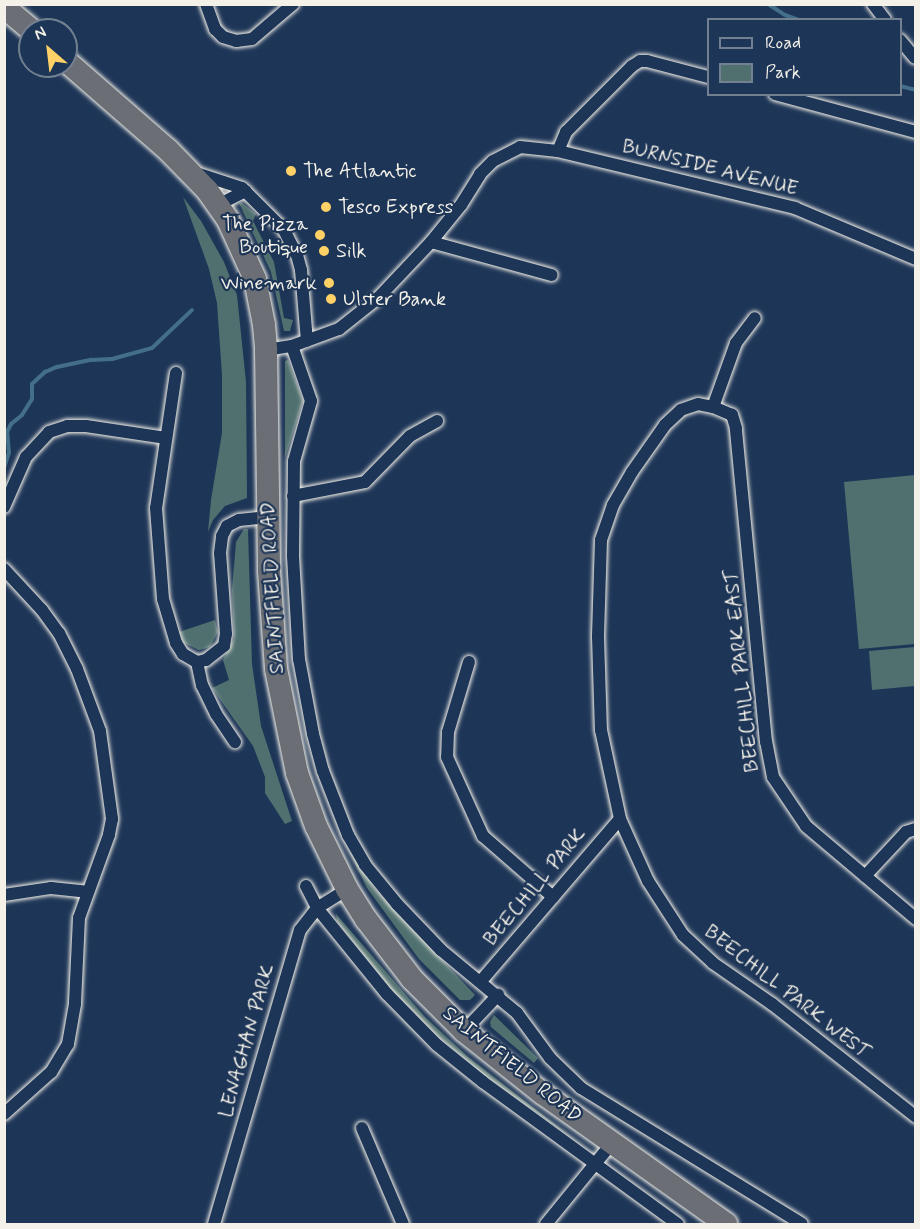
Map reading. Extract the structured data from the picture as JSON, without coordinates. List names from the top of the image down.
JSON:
{
  "streets": {
    "highway": ["SAINTFIELD ROAD"],
    "street": [
      "BURNSIDE AVENUE",
      "BEECHILL PARK EAST",
      "BEECHILL PARK",
      "BEECHILL PARK WEST",
      "LENAGHAN PARK"
    ]
  },
  "crossings": [
    ["BURNSIDE AVENUE", "SAINTFIELD ROAD"],
    ["SAINTFIELD ROAD", "BEECHILL PARK"],
    ["SAINTFIELD ROAD", "LENAGHAN PARK"],
    ["BEECHILL PARK EAST", "BEECHILL PARK WEST"],
    ["BEECHILL PARK", "BEECHILL PARK WEST"]
  ],
  "places": [
    "The Atlantic",
    "Tesco Express",
    "The Pizza Boutique",
    "Silk",
    "Winemark",
    "Ulster Bank"
  ],
  "legend": ["Road", "Park"],
  "north": "top left"
}
